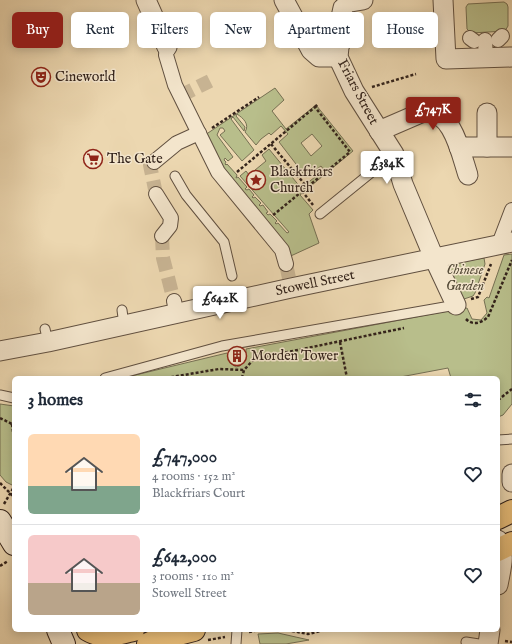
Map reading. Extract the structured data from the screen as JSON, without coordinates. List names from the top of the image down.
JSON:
{
  "streets": {
    "street": ["Friars Street", "Stowell Street"]
  },
  "crossings": [
    ["Friars Street", "Stowell Street"]
  ],
  "parks": ["Chinese Garden"],
  "places": {
    "theatre": ["Cineworld"],
    "supermarket": ["The Gate"],
    "place": ["Blackfriars Church"],
    "building": ["Morden Tower"]
  },
  "page": {
    "chip": [
      "Buy",
      "Rent",
      "Filters",
      "New",
      "Apartment",
      "House"
    ],
    "price": ["£747K", "£384K", "£642K"],
    "heading": "3 homes",
    "list": [
      {
        "name": "£747,000",
        "note": "4 rooms · 152 m² · Blackfriars Court"
      },
      {
        "name": "£642,000",
        "note": "3 rooms · 110 m² · Stowell Street"
      }
    ]
  }
}
